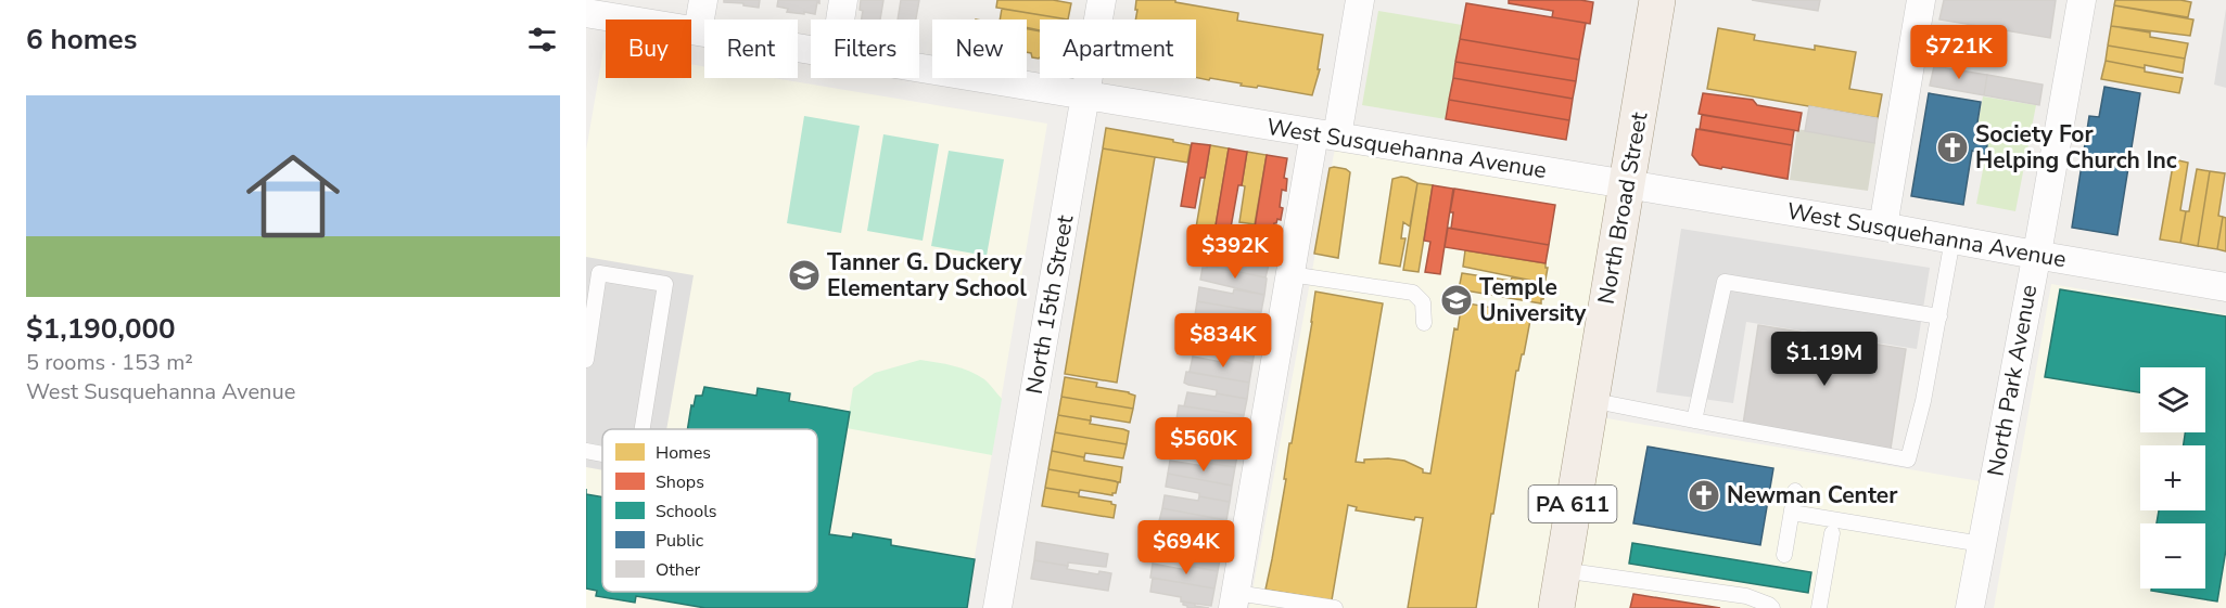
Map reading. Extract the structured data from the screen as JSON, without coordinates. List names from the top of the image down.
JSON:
{
  "streets": {
    "main road": ["North Broad Street", "PA 611"],
    "street": ["West Susquehanna Avenue", "North 15th Street", "North Park Avenue"]
  },
  "crossings": [
    ["West Susquehanna Avenue", "North Broad Street"],
    ["West Susquehanna Avenue", "North 15th Street"],
    ["West Susquehanna Avenue", "North Park Avenue"]
  ],
  "places": {
    "church": ["Society For Helping Church Inc", "Newman Center"],
    "school or university": ["Tanner G. Duckery Elementary School", "Temple University"]
  },
  "legend": [
    "Homes",
    "Shops",
    "Schools",
    "Public",
    "Other"
  ],
  "page": {
    "heading": "6 homes",
    "chip": [
      "Buy",
      "Rent",
      "Filters",
      "New",
      "Apartment"
    ],
    "price": [
      "$721K",
      "$392K",
      "$834K",
      "$1.19M",
      "$560K",
      "$694K"
    ],
    "list": [
      {
        "name": "$1,190,000",
        "note": "5 rooms · 153 m² · West Susquehanna Avenue"
      }
    ],
    "map_buttons": ["+", "−"]
  }
}
